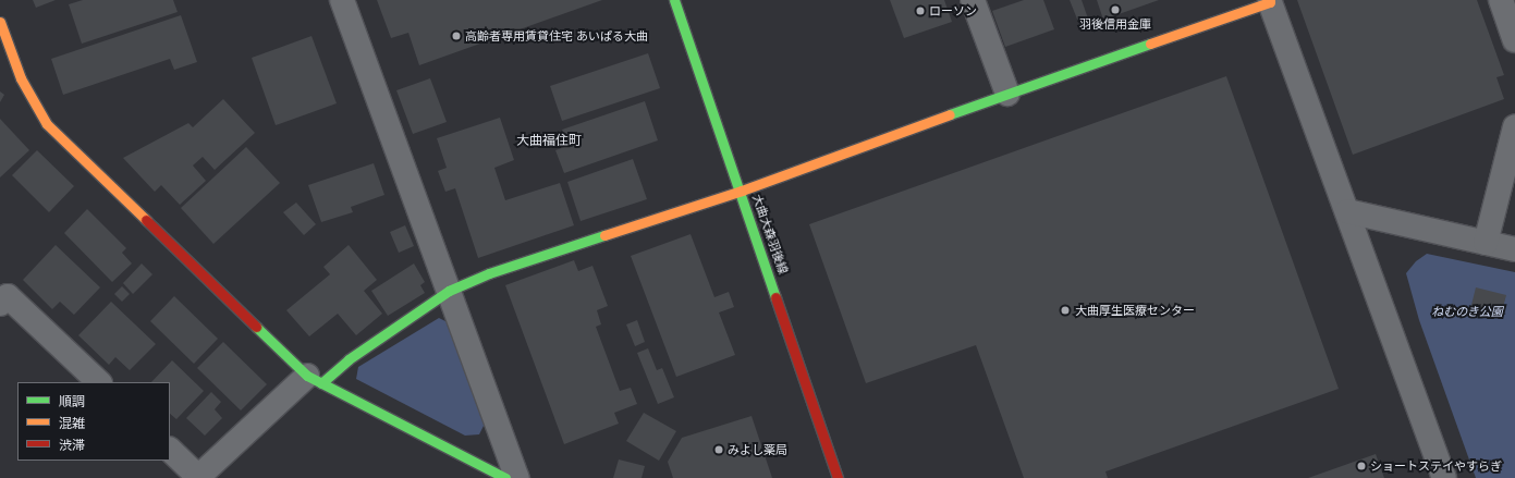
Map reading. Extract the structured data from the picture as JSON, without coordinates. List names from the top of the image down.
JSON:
{
  "streets": {
    "street": ["大曲大森羽後線"]
  },
  "districts": ["大曲福住町"],
  "parks": ["ねむのき公園"],
  "places": [
    "羽後信用金庫",
    "ローソン",
    "高齢者専用賃貸住宅 あいぱる大曲",
    "大曲厚生医療センター",
    "みよし薬局",
    "ショートステイやすらぎ"
  ],
  "legend": ["順調", "混雑", "渋滞"]
}
